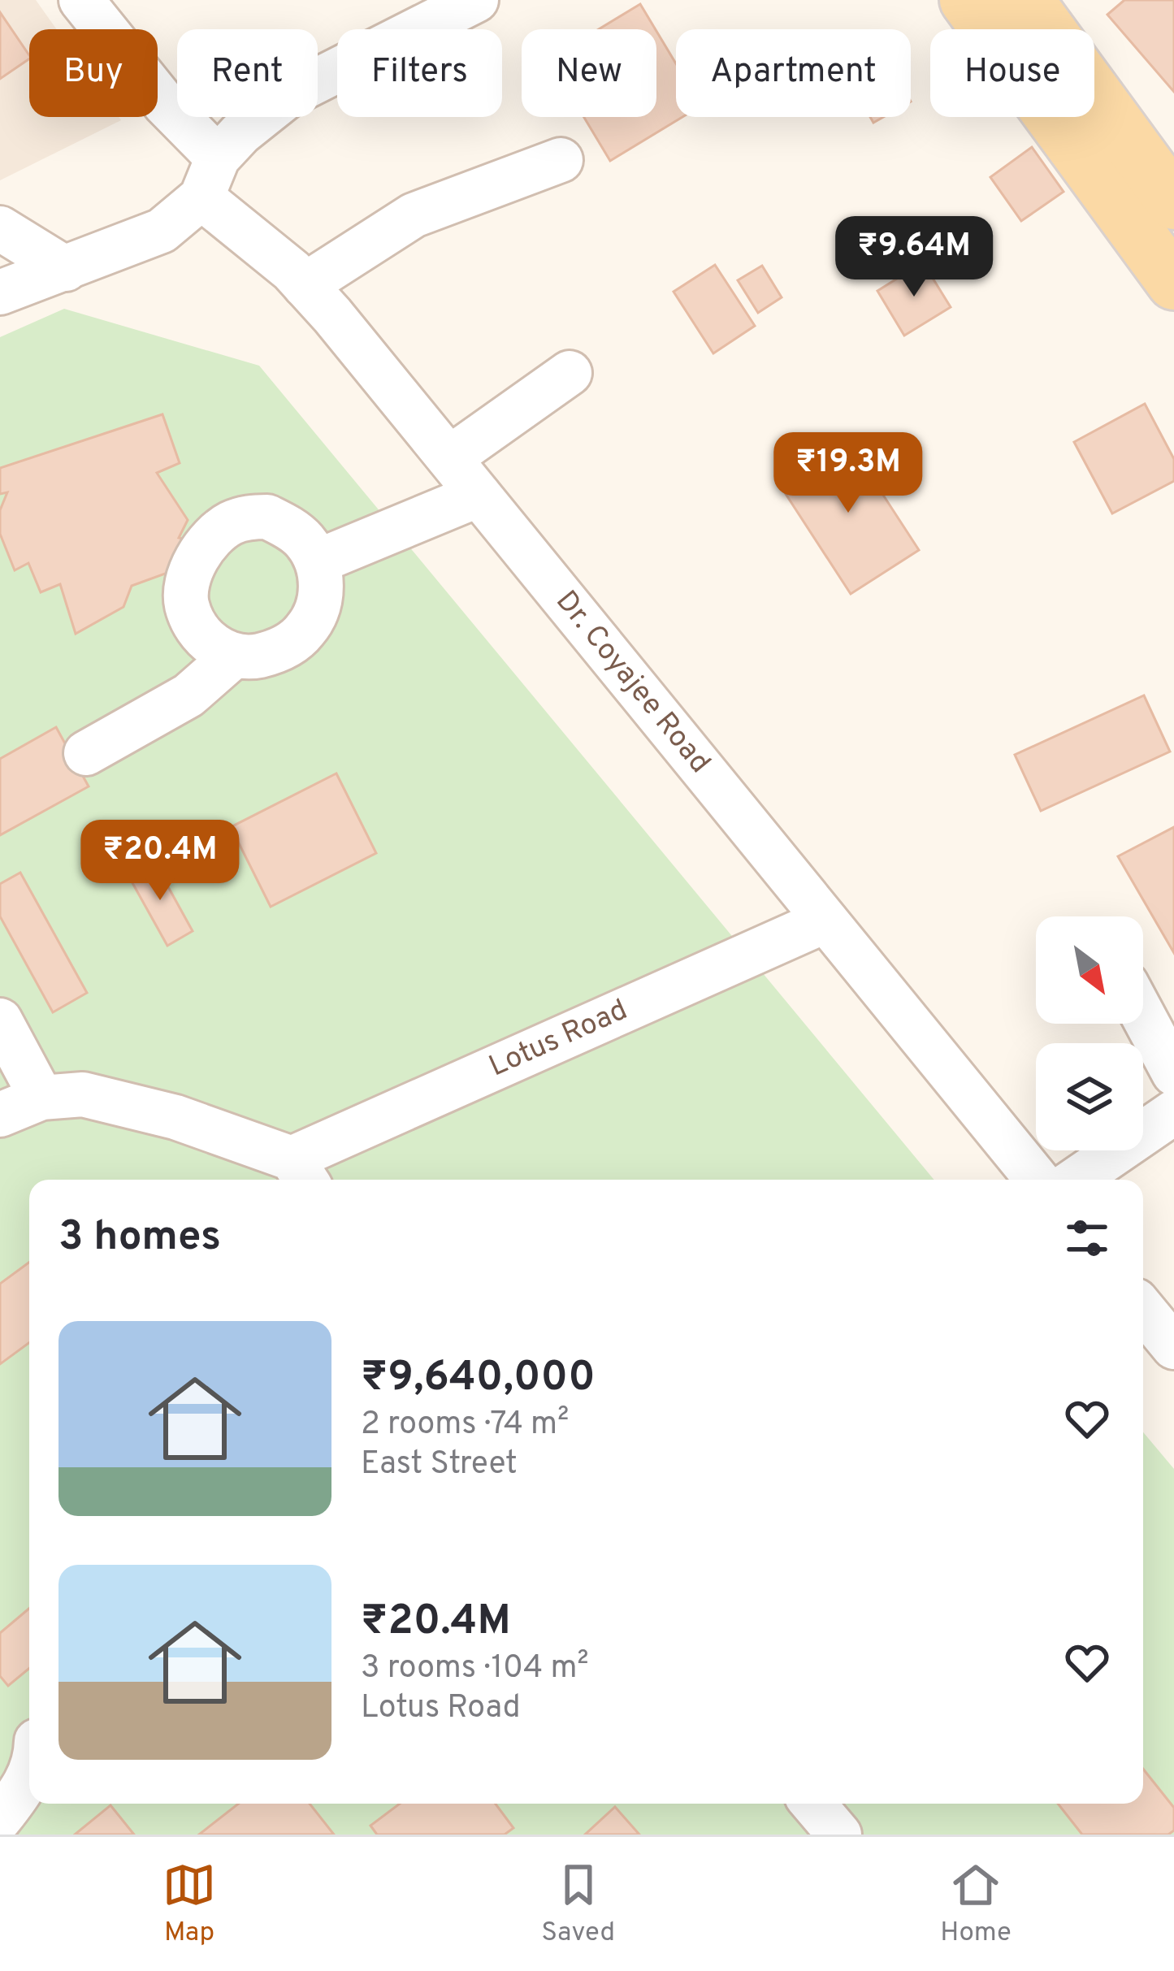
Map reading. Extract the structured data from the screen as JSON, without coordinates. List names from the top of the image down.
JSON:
{
  "streets": {
    "street": ["Dr. Coyajee Road", "Lotus Road"]
  },
  "crossings": [
    ["Dr. Coyajee Road", "Lotus Road"]
  ],
  "north": "bottom right",
  "page": {
    "chip": [
      "Buy",
      "Rent",
      "Filters",
      "New",
      "Apartment",
      "House"
    ],
    "price": ["₹9.64M", "₹19.3M", "₹20.4M"],
    "heading": "3 homes",
    "list": [
      {
        "name": "₹9,640,000",
        "note": "2 rooms · 74 m² · East Street"
      },
      {
        "name": "₹20.4M",
        "note": "3 rooms · 104 m² · Lotus Road"
      }
    ],
    "tabs": ["Map", "Saved", "Home"]
  }
}
